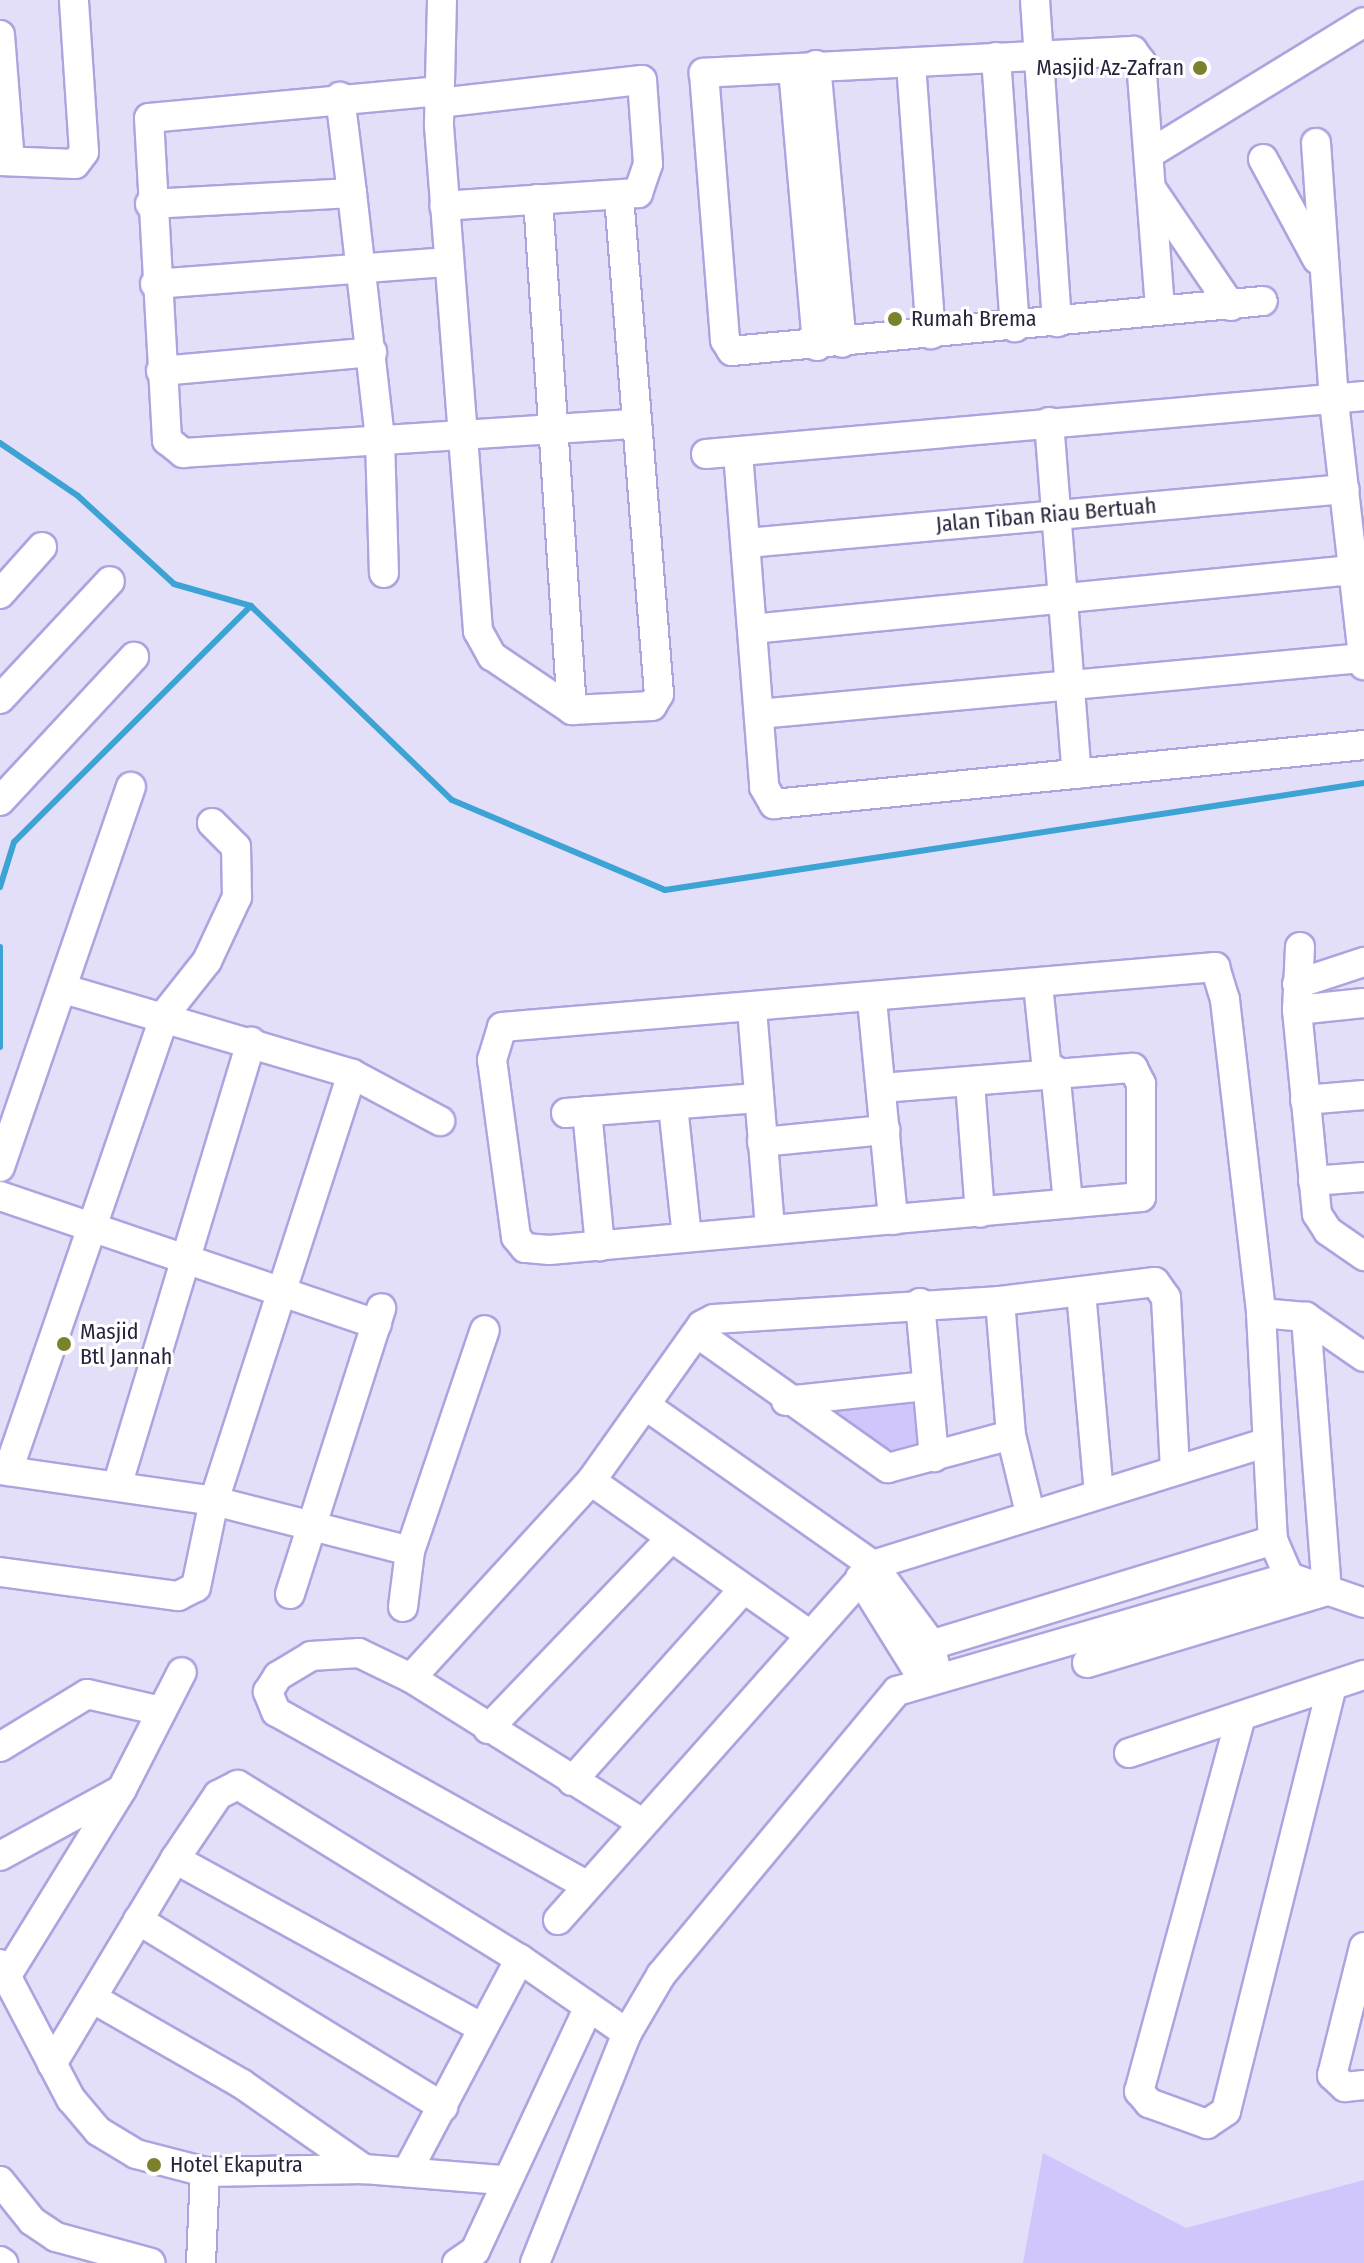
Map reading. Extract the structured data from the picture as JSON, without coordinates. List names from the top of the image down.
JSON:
{
  "streets": {
    "street": ["Jalan Tiban Riau Bertuah"]
  },
  "places": [
    "Masjid Az-Zafran",
    "Rumah Brema",
    "Masjid Btl Jannah",
    "Hotel Ekaputra"
  ]
}
